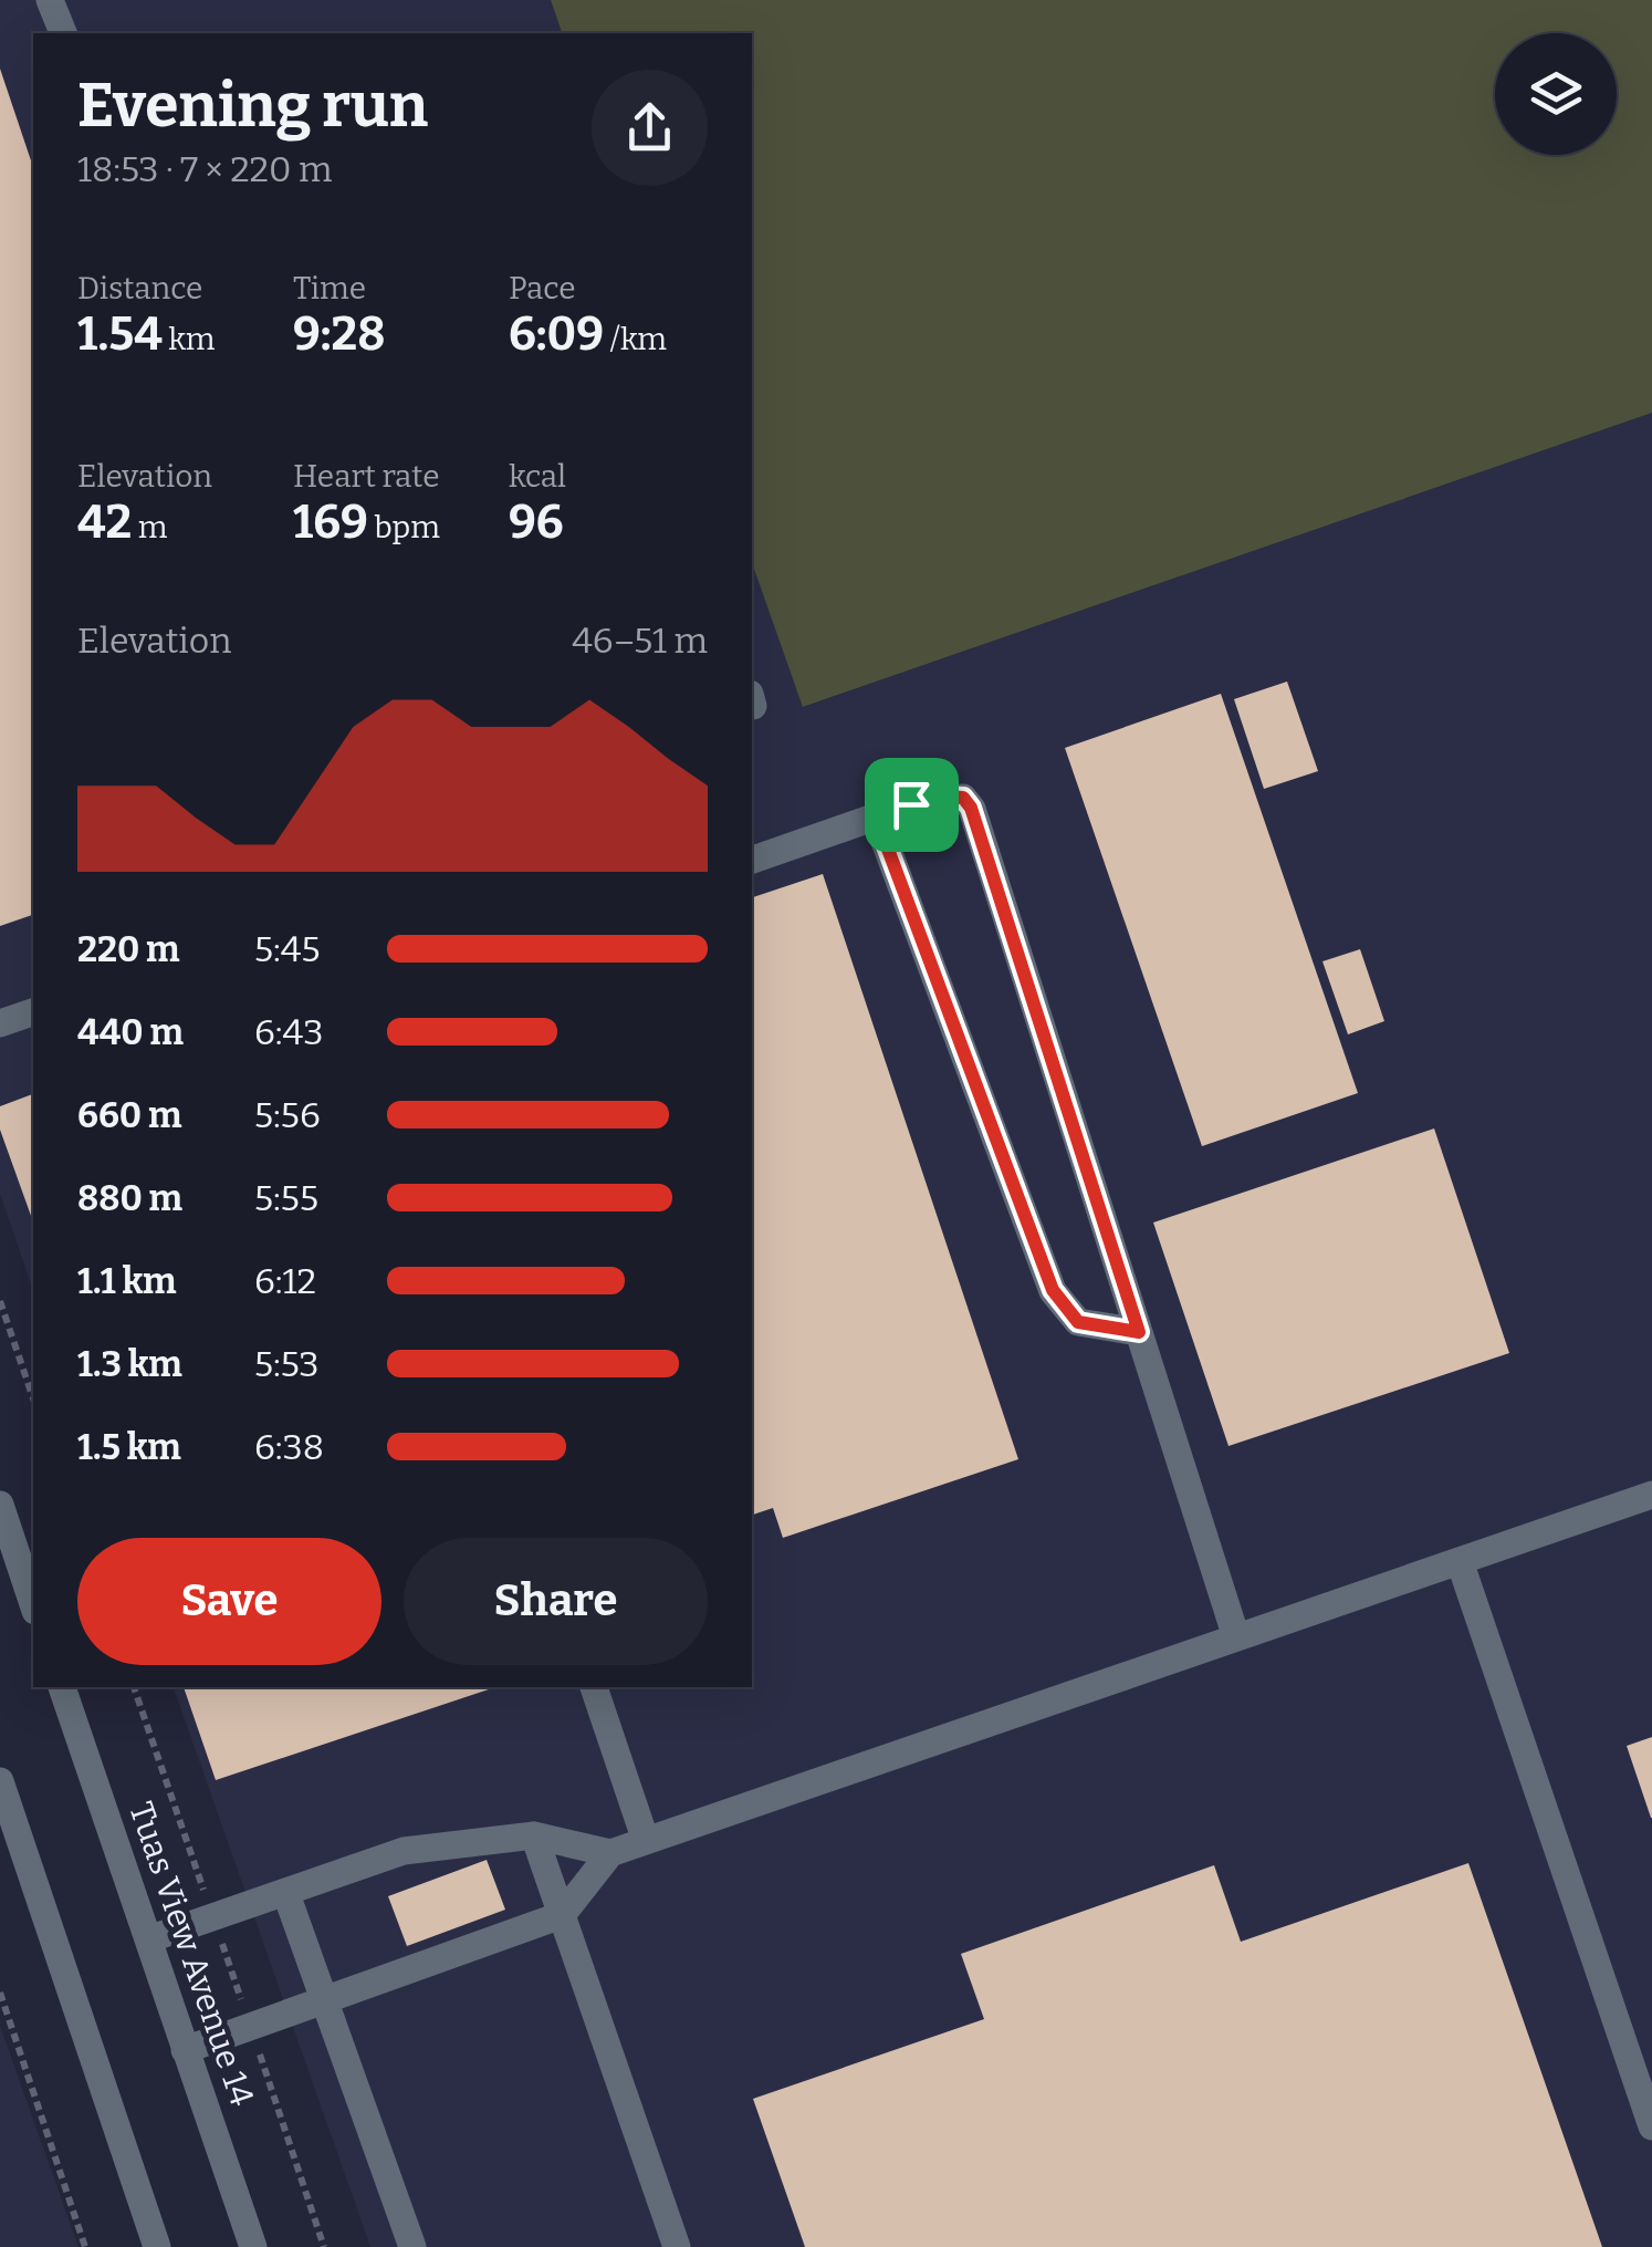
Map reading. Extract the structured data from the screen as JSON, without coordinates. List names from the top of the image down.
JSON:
{
  "streets": {
    "street": ["Tuas View Avenue 14"]
  },
  "page": {
    "heading": ["Evening run", "18:53 · 7 × 220 m"],
    "stats": [
      ["Distance", "1.54 km"],
      ["Time", "9:28"],
      ["Pace", "6:09 /km"],
      ["Elevation", "42 m"],
      ["Heart rate", "169 bpm"],
      ["kcal", "96"]
    ],
    "chart": ["Elevation", "46–51 m"],
    "list": [
      {
        "name": "220 m",
        "note": "5:45"
      },
      {
        "name": "440 m",
        "note": "6:43"
      },
      {
        "name": "660 m",
        "note": "5:56"
      },
      {
        "name": "880 m",
        "note": "5:55"
      },
      {
        "name": "1.1 km",
        "note": "6:12"
      },
      {
        "name": "1.3 km",
        "note": "5:53"
      },
      {
        "name": "1.5 km",
        "note": "6:38"
      }
    ],
    "buttons": ["Save", "Share"]
  }
}
